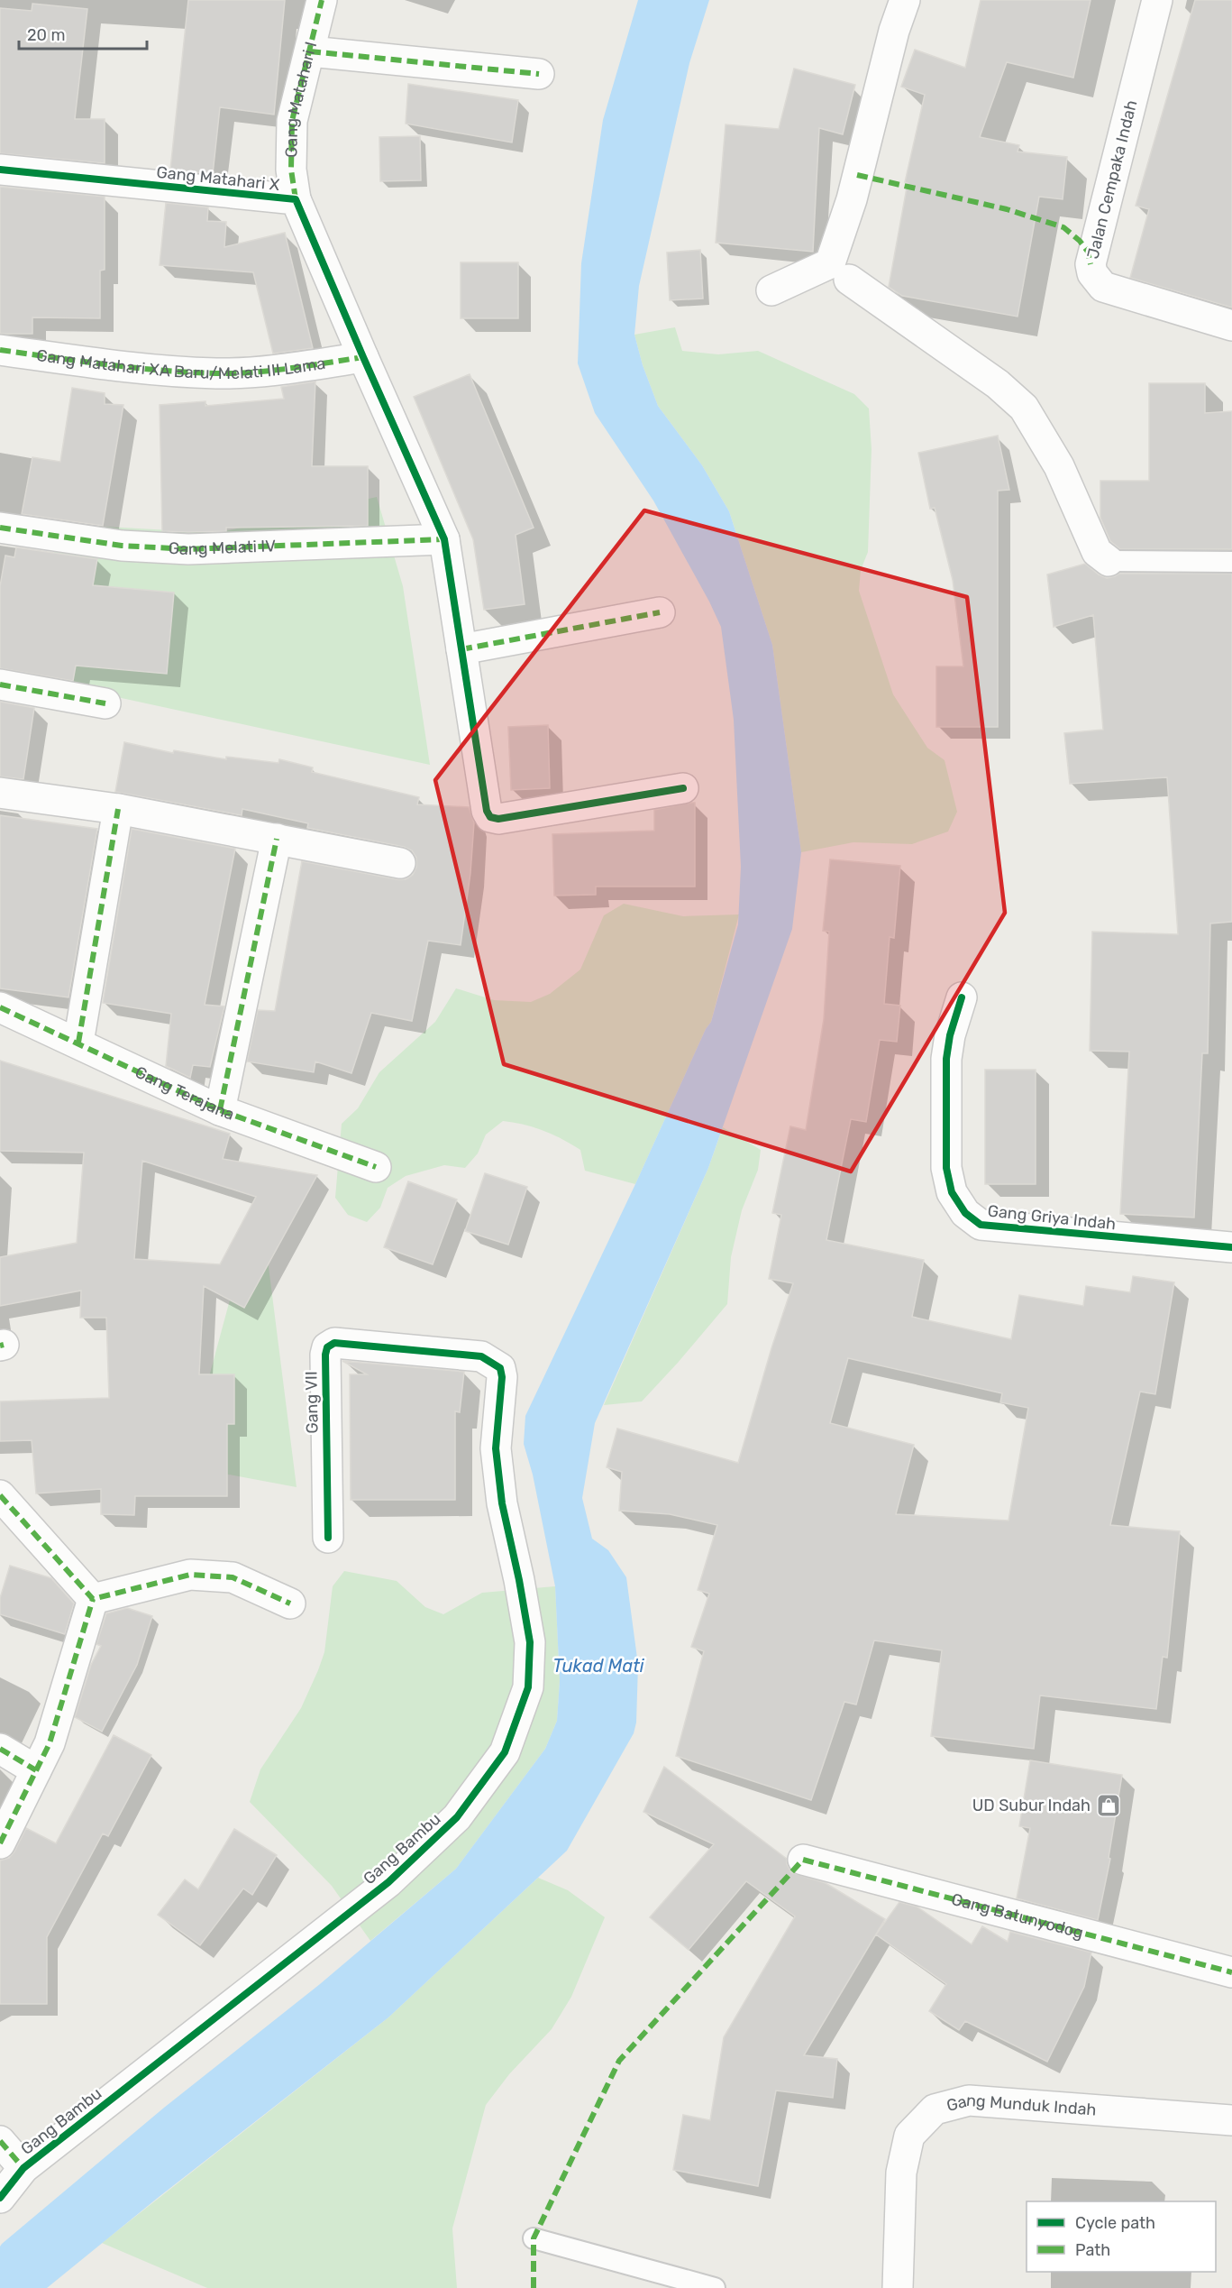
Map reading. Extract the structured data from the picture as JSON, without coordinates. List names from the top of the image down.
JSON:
{
  "streets": {
    "street": [
      "Gang Matahari I",
      "Gang Matahari X",
      "Jalan Cempaka Indah",
      "Gang Matahari XA Baru/Melati III Lama",
      "Gang Melati IV",
      "Gang Terajana",
      "Gang Griya Indah",
      "Gang VII",
      "Gang Bambu",
      "Gang Batunyodog",
      "Gang Munduk Indah"
    ]
  },
  "crossings": [
    ["Gang Matahari I", "Gang Matahari X"],
    ["Gang Matahari X", "Gang Matahari XA Baru/Melati III Lama"],
    ["Gang Matahari X", "Gang Melati IV"],
    ["Gang VII", "Gang Bambu"]
  ],
  "water": ["Tukad Mati"],
  "places": {
    "shop": ["UD Subur Indah"]
  },
  "legend": ["Cycle path", "Path"],
  "scale_bar": "20 m"
}
